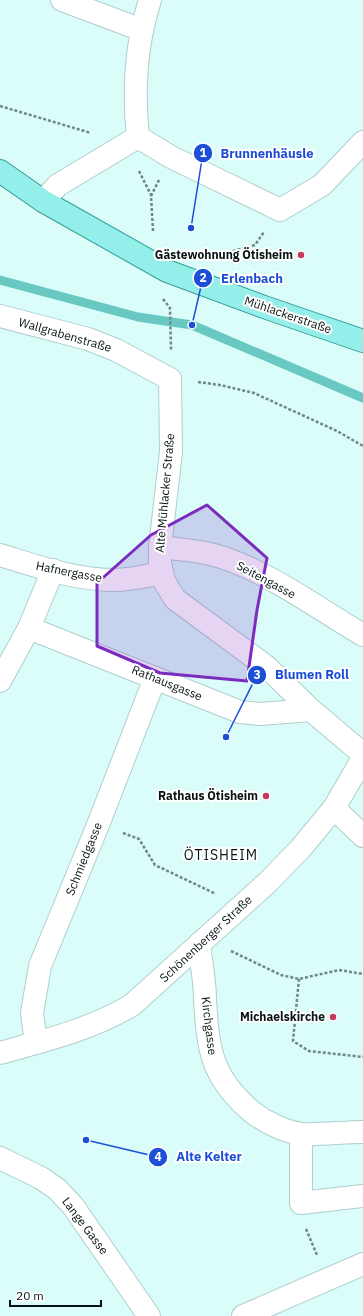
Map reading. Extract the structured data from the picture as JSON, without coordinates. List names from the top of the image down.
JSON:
{
  "streets": {
    "main road": ["Mühlackerstraße"],
    "street": [
      "Wallgrabenstraße",
      "Alte Mühlacker Straße",
      "Hafnergasse",
      "Seitengasse",
      "Rathausgasse",
      "Schmiedgasse",
      "Schönenberger Straße",
      "Kirchgasse",
      "Lange Gasse"
    ]
  },
  "crossings": [
    ["Wallgrabenstraße", "Alte Mühlacker Straße"],
    ["Alte Mühlacker Straße", "Hafnergasse"],
    ["Alte Mühlacker Straße", "Seitengasse"],
    ["Alte Mühlacker Straße", "Rathausgasse"],
    ["Rathausgasse", "Schmiedgasse"],
    ["Schmiedgasse", "Schönenberger Straße"],
    ["Schönenberger Straße", "Kirchgasse"]
  ],
  "districts": ["ÖTISHEIM"],
  "places": [
    "Brunnenhäusle",
    "Gästewohnung Ötisheim",
    "Erlenbach",
    "Blumen Roll",
    "Rathaus Ötisheim",
    "Michaelskirche",
    "Alte Kelter"
  ],
  "scale_bar": "20 m"
}
